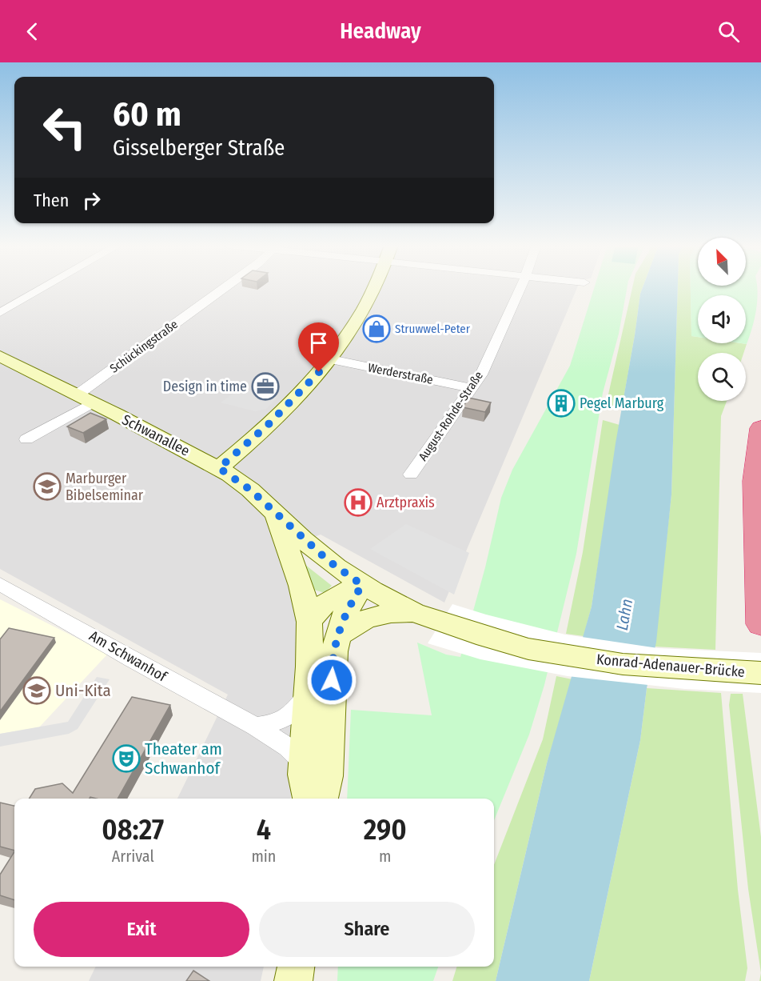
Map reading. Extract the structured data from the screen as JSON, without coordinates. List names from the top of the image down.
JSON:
{
  "streets": {
    "main road": ["Schwanallee", "Konrad-Adenauer-Brücke"],
    "street": [
      "Schückingstraße",
      "Werderstraße",
      "August-Rohde-Straße",
      "Am Schwanhof"
    ]
  },
  "crossings": [
    ["Schückingstraße", "Schwanallee"],
    ["Werderstraße", "August-Rohde-Straße"],
    ["Schwanallee", "Konrad-Adenauer-Brücke"]
  ],
  "water": ["Lahn"],
  "places": {
    "shop": ["Struwwel-Peter"],
    "office": ["Design in time"],
    "building": ["Pegel Marburg"],
    "school or university": ["Marburger Bibelseminar", "Uni-Kita"],
    "hospital": ["Arztpraxis"],
    "theatre": ["Theater am Schwanhof"]
  },
  "north": "top left",
  "page": {
    "header": "Headway",
    "turn": ["60 m", "Gisselberger Straße"],
    "then": "Then",
    "eta": [
      "08:27",
      "Arrival",
      "4",
      "min",
      "290",
      "m"
    ],
    "buttons": ["Exit", "Share"]
  }
}
